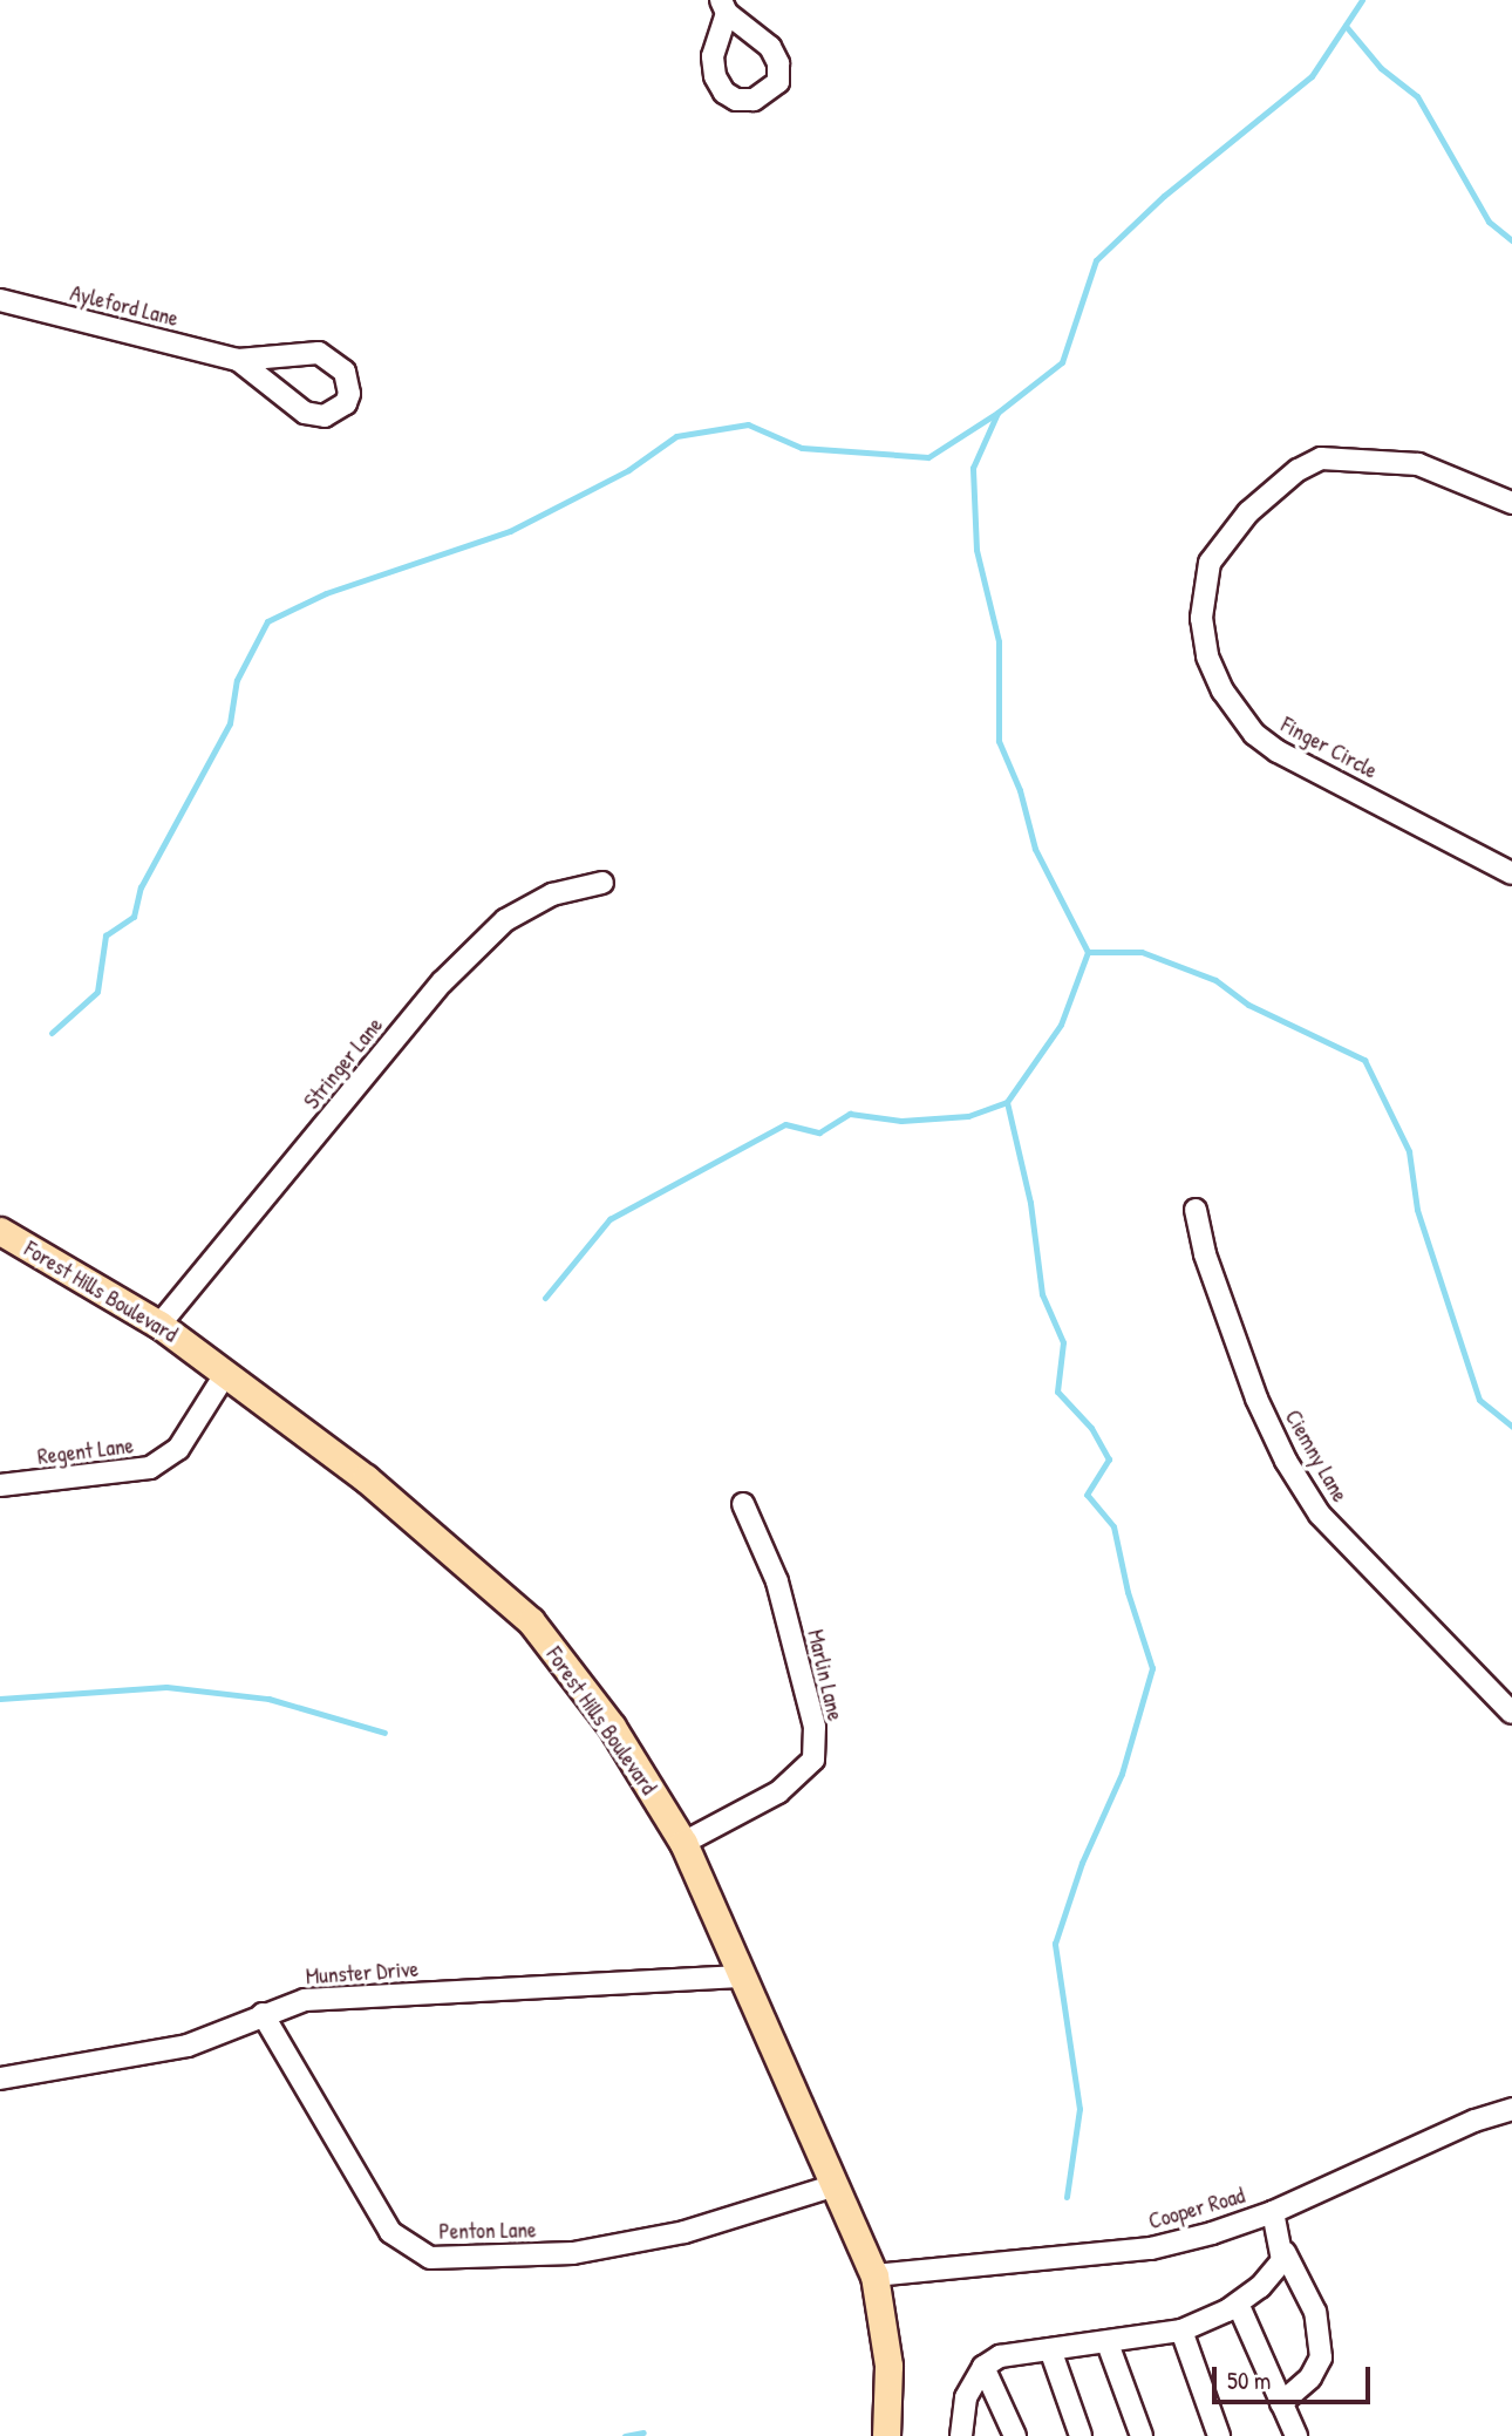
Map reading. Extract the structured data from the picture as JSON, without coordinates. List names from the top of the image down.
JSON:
{
  "streets": {
    "main road": ["Forest Hills Boulevard"],
    "street": [
      "Ayleford Lane",
      "Finger Circle",
      "Stringer Lane",
      "Regent Lane",
      "Ciemny Lane",
      "Marlin Lane",
      "Munster Drive",
      "Cooper Road",
      "Penton Lane"
    ]
  },
  "crossings": [
    ["Stringer Lane", "Forest Hills Boulevard"],
    ["Forest Hills Boulevard", "Regent Lane"],
    ["Forest Hills Boulevard", "Marlin Lane"],
    ["Forest Hills Boulevard", "Munster Drive"],
    ["Forest Hills Boulevard", "Cooper Road"],
    ["Forest Hills Boulevard", "Penton Lane"],
    ["Munster Drive", "Penton Lane"]
  ],
  "scale_bar": "50 m"
}
